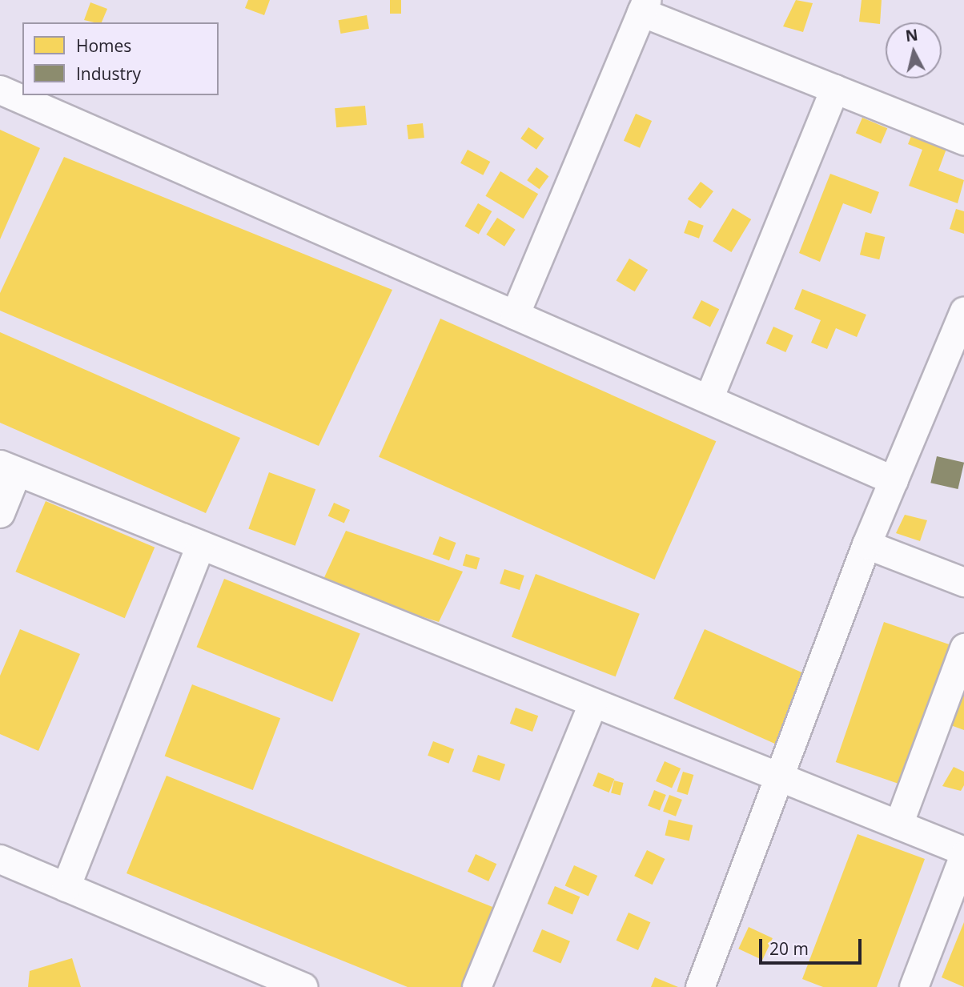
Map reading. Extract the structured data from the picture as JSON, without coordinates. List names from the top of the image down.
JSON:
{
  "legend": ["Homes", "Industry"],
  "scale_bar": "20 m",
  "north": "top"
}
